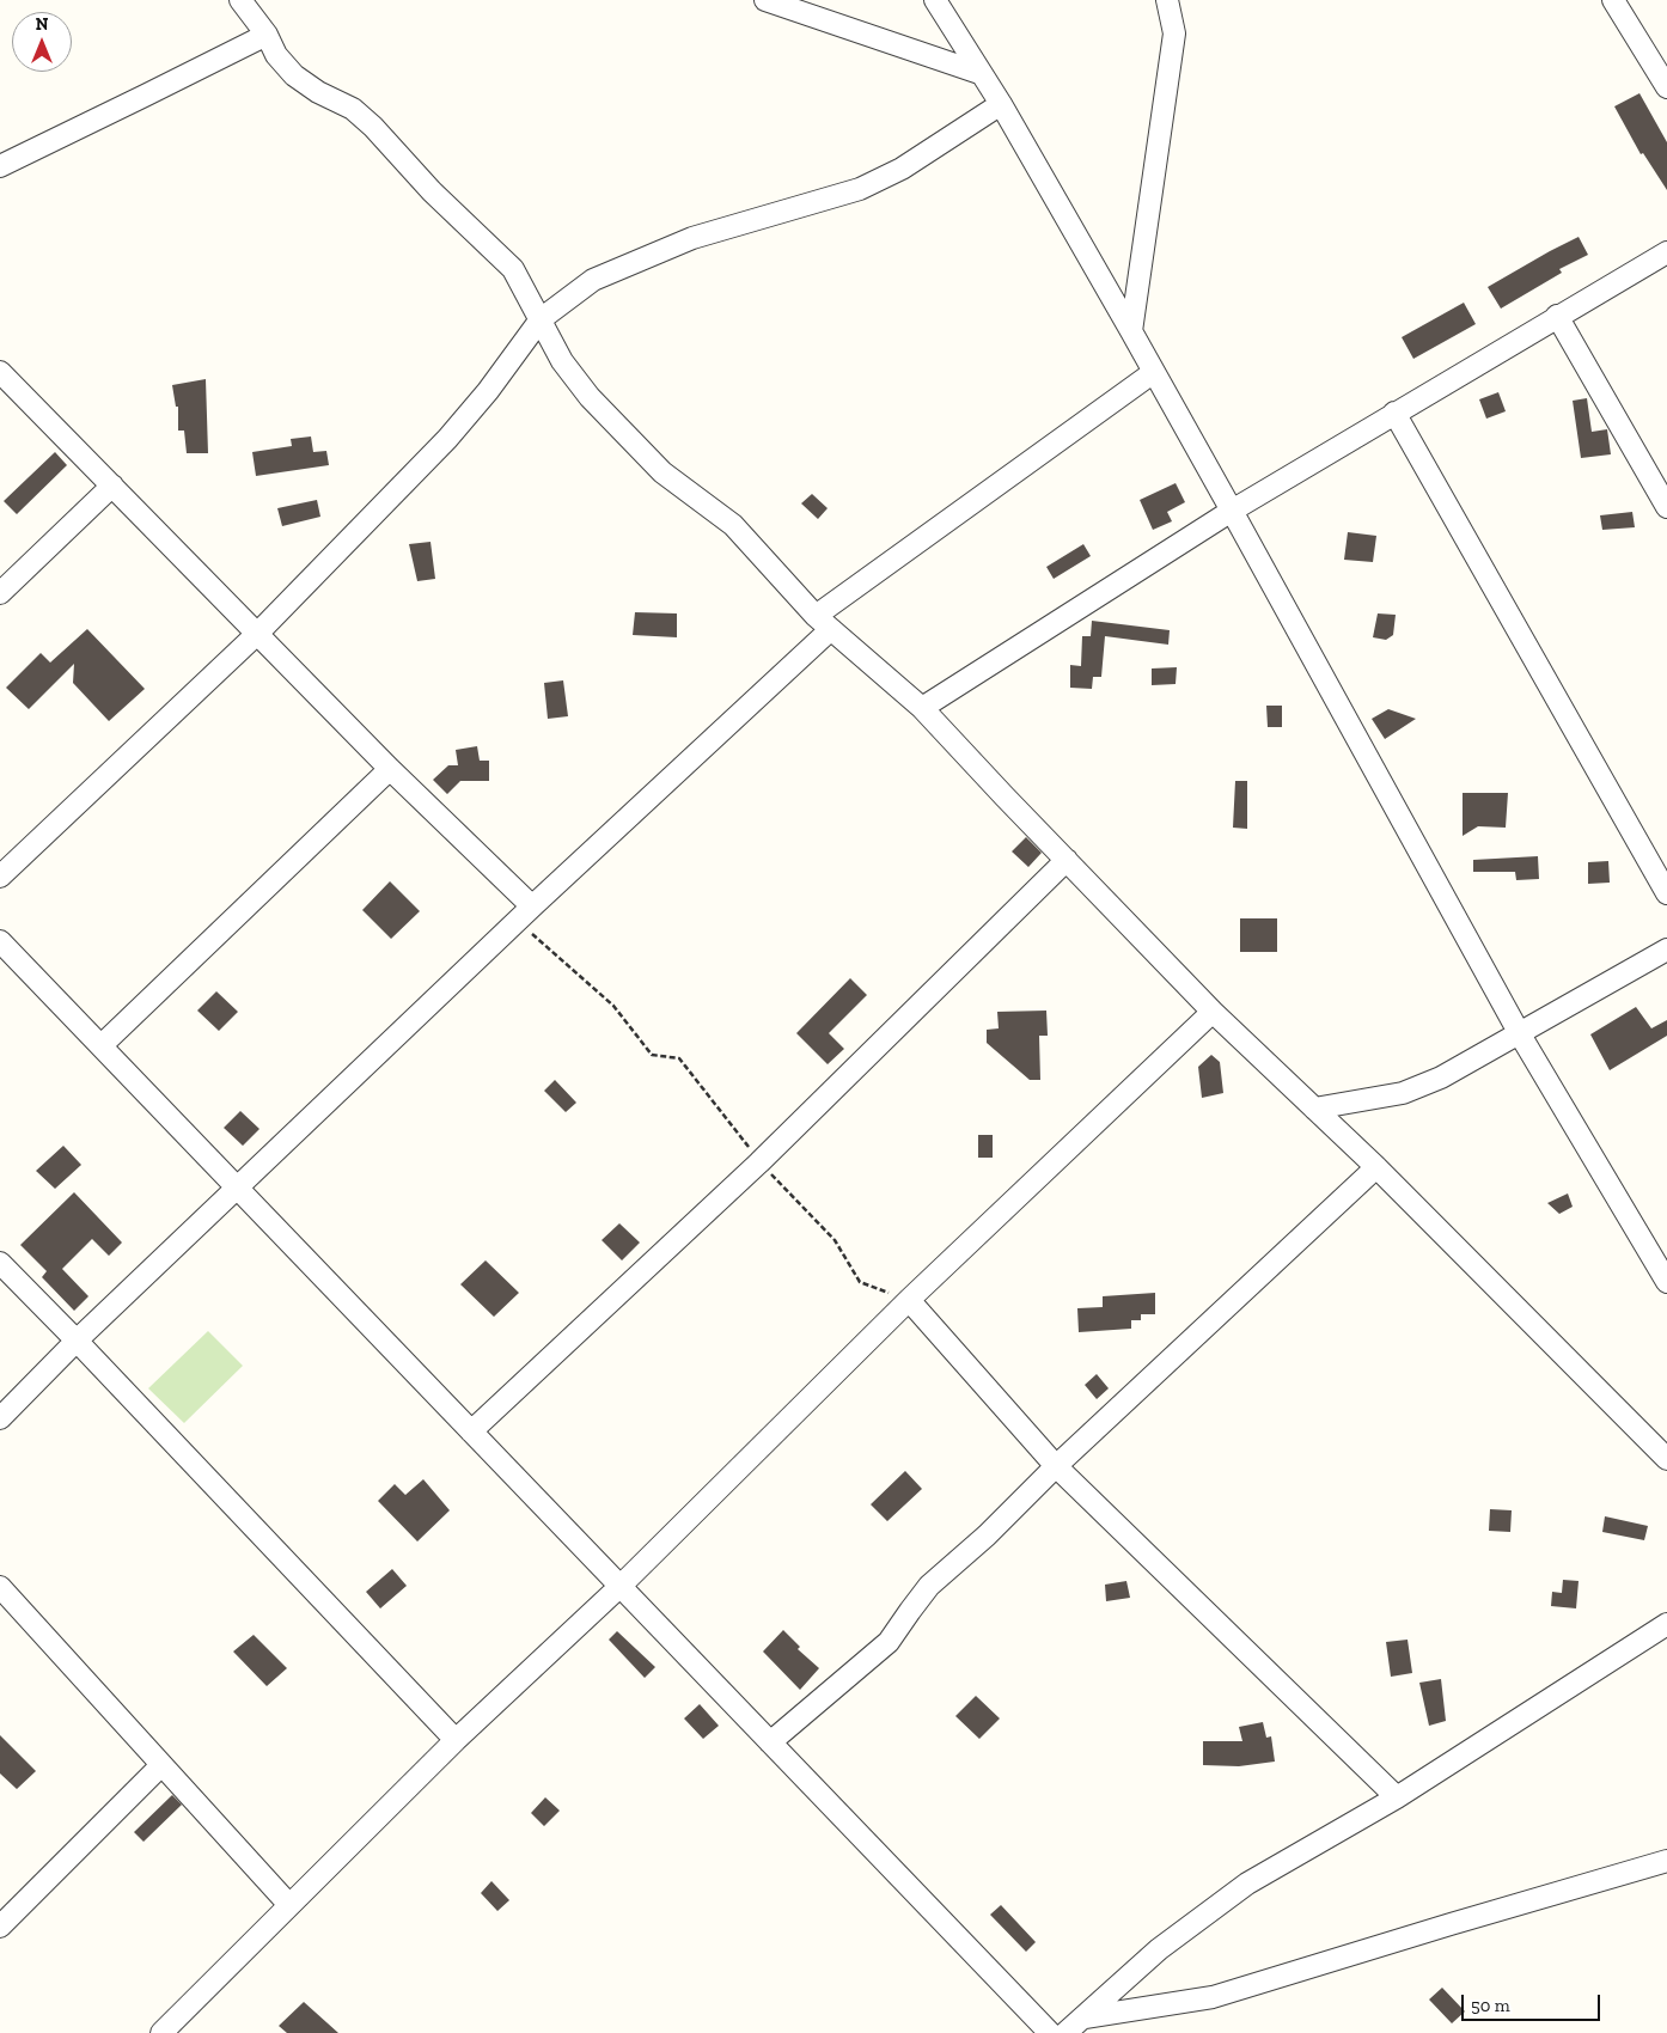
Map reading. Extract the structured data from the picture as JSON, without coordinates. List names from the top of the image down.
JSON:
{
  "scale_bar": "50 m",
  "north": "top"
}
